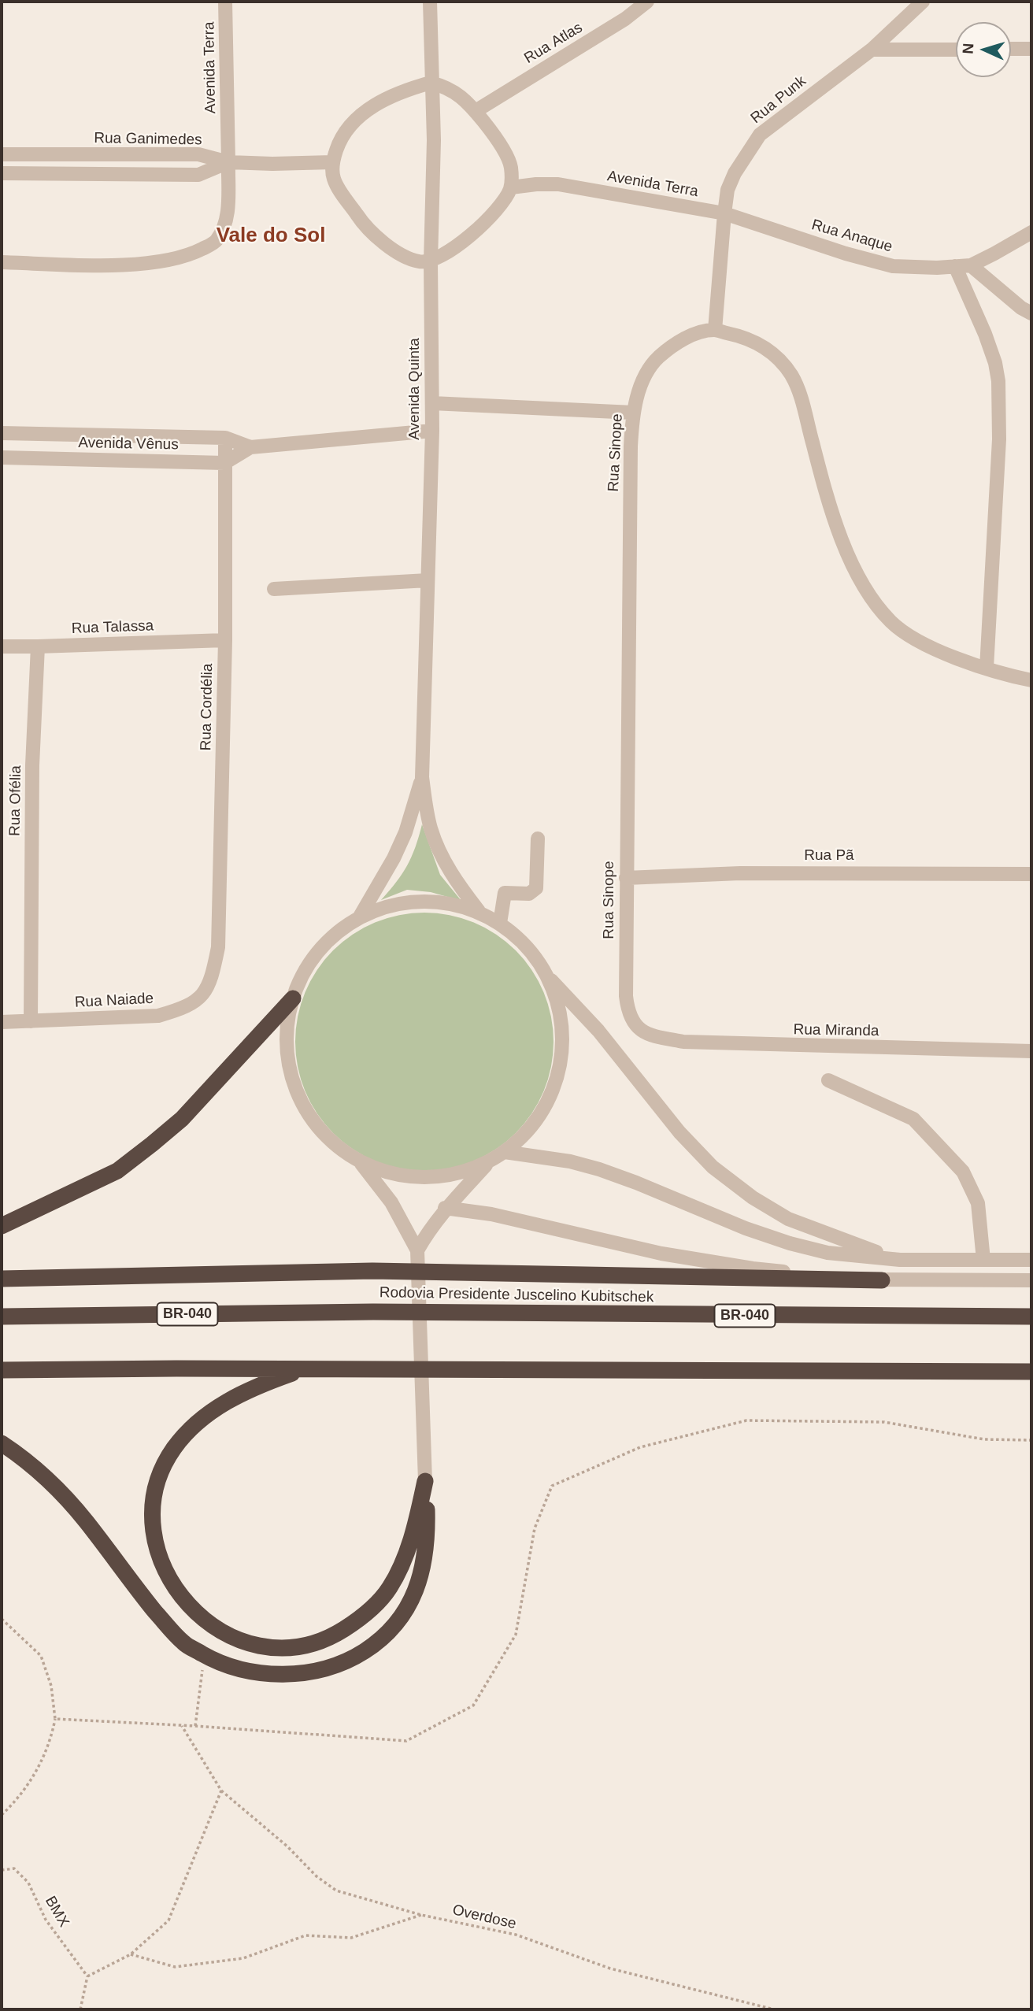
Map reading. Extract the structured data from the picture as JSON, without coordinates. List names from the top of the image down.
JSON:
{
  "streets": {
    "highway": ["Rodovia Presidente Juscelino Kubitschek", "BR-040"],
    "street": [
      "Rua Atlas",
      "Avenida Terra",
      "Rua Punk",
      "Rua Ganimedes",
      "Rua Anaque",
      "Avenida Quinta",
      "Avenida Vênus",
      "Rua Sinope",
      "Rua Talassa",
      "Rua Cordélia",
      "Rua Ofélia",
      "Rua Pã",
      "Rua Naiade",
      "Rua Miranda"
    ],
    "path": ["BMX", "Overdose"]
  },
  "crossings": [
    ["Avenida Terra", "Rua Punk"],
    ["Avenida Terra", "Rua Ganimedes"],
    ["Avenida Terra", "Rua Anaque"],
    ["Rua Punk", "Rua Anaque"],
    ["Rua Punk", "Rua Sinope"],
    ["Avenida Quinta", "Avenida Vênus"],
    ["Avenida Vênus", "Rua Cordélia"],
    ["Rua Sinope", "Rua Pã"],
    ["Rua Sinope", "Rua Miranda"],
    ["Rua Talassa", "Rua Cordélia"],
    ["Rua Talassa", "Rua Ofélia"],
    ["Rua Cordélia", "Rua Naiade"],
    ["Rua Ofélia", "Rua Naiade"]
  ],
  "districts": ["Vale do Sol"],
  "north": "left"
}
